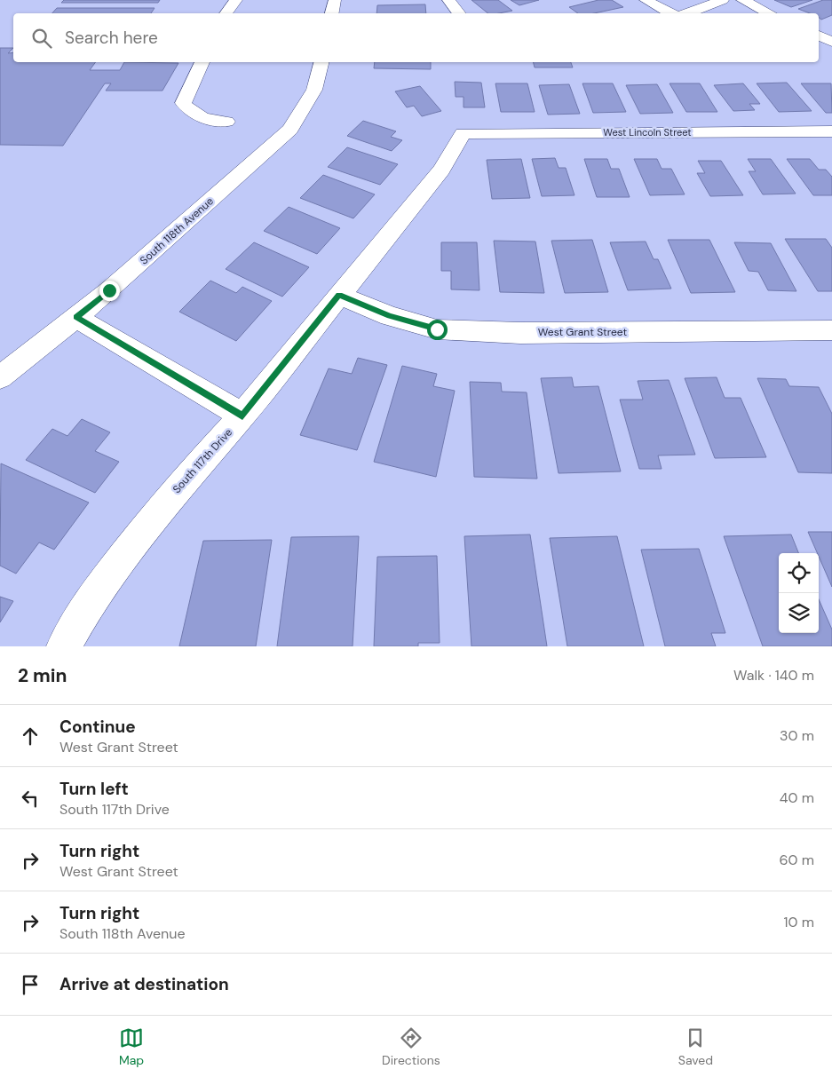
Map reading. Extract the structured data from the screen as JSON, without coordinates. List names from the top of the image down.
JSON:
{
  "streets": {
    "street": [
      "West Lincoln Street",
      "South 118th Avenue",
      "West Grant Street",
      "South 117th Drive"
    ]
  },
  "crossings": [
    ["West Lincoln Street", "South 117th Drive"],
    ["West Grant Street", "South 117th Drive"]
  ],
  "page": {
    "search": "Search here",
    "heading": ["2 min", "Walk · 140 m"],
    "list": [
      ["Continue", "West Grant Street", "30 m"],
      ["Turn left", "South 117th Drive", "40 m"],
      ["Turn right", "West Grant Street", "60 m"],
      ["Turn right", "South 118th Avenue", "10 m"],
      "Arrive at destination"
    ],
    "nav": ["Map", "Directions", "Saved"]
  }
}
